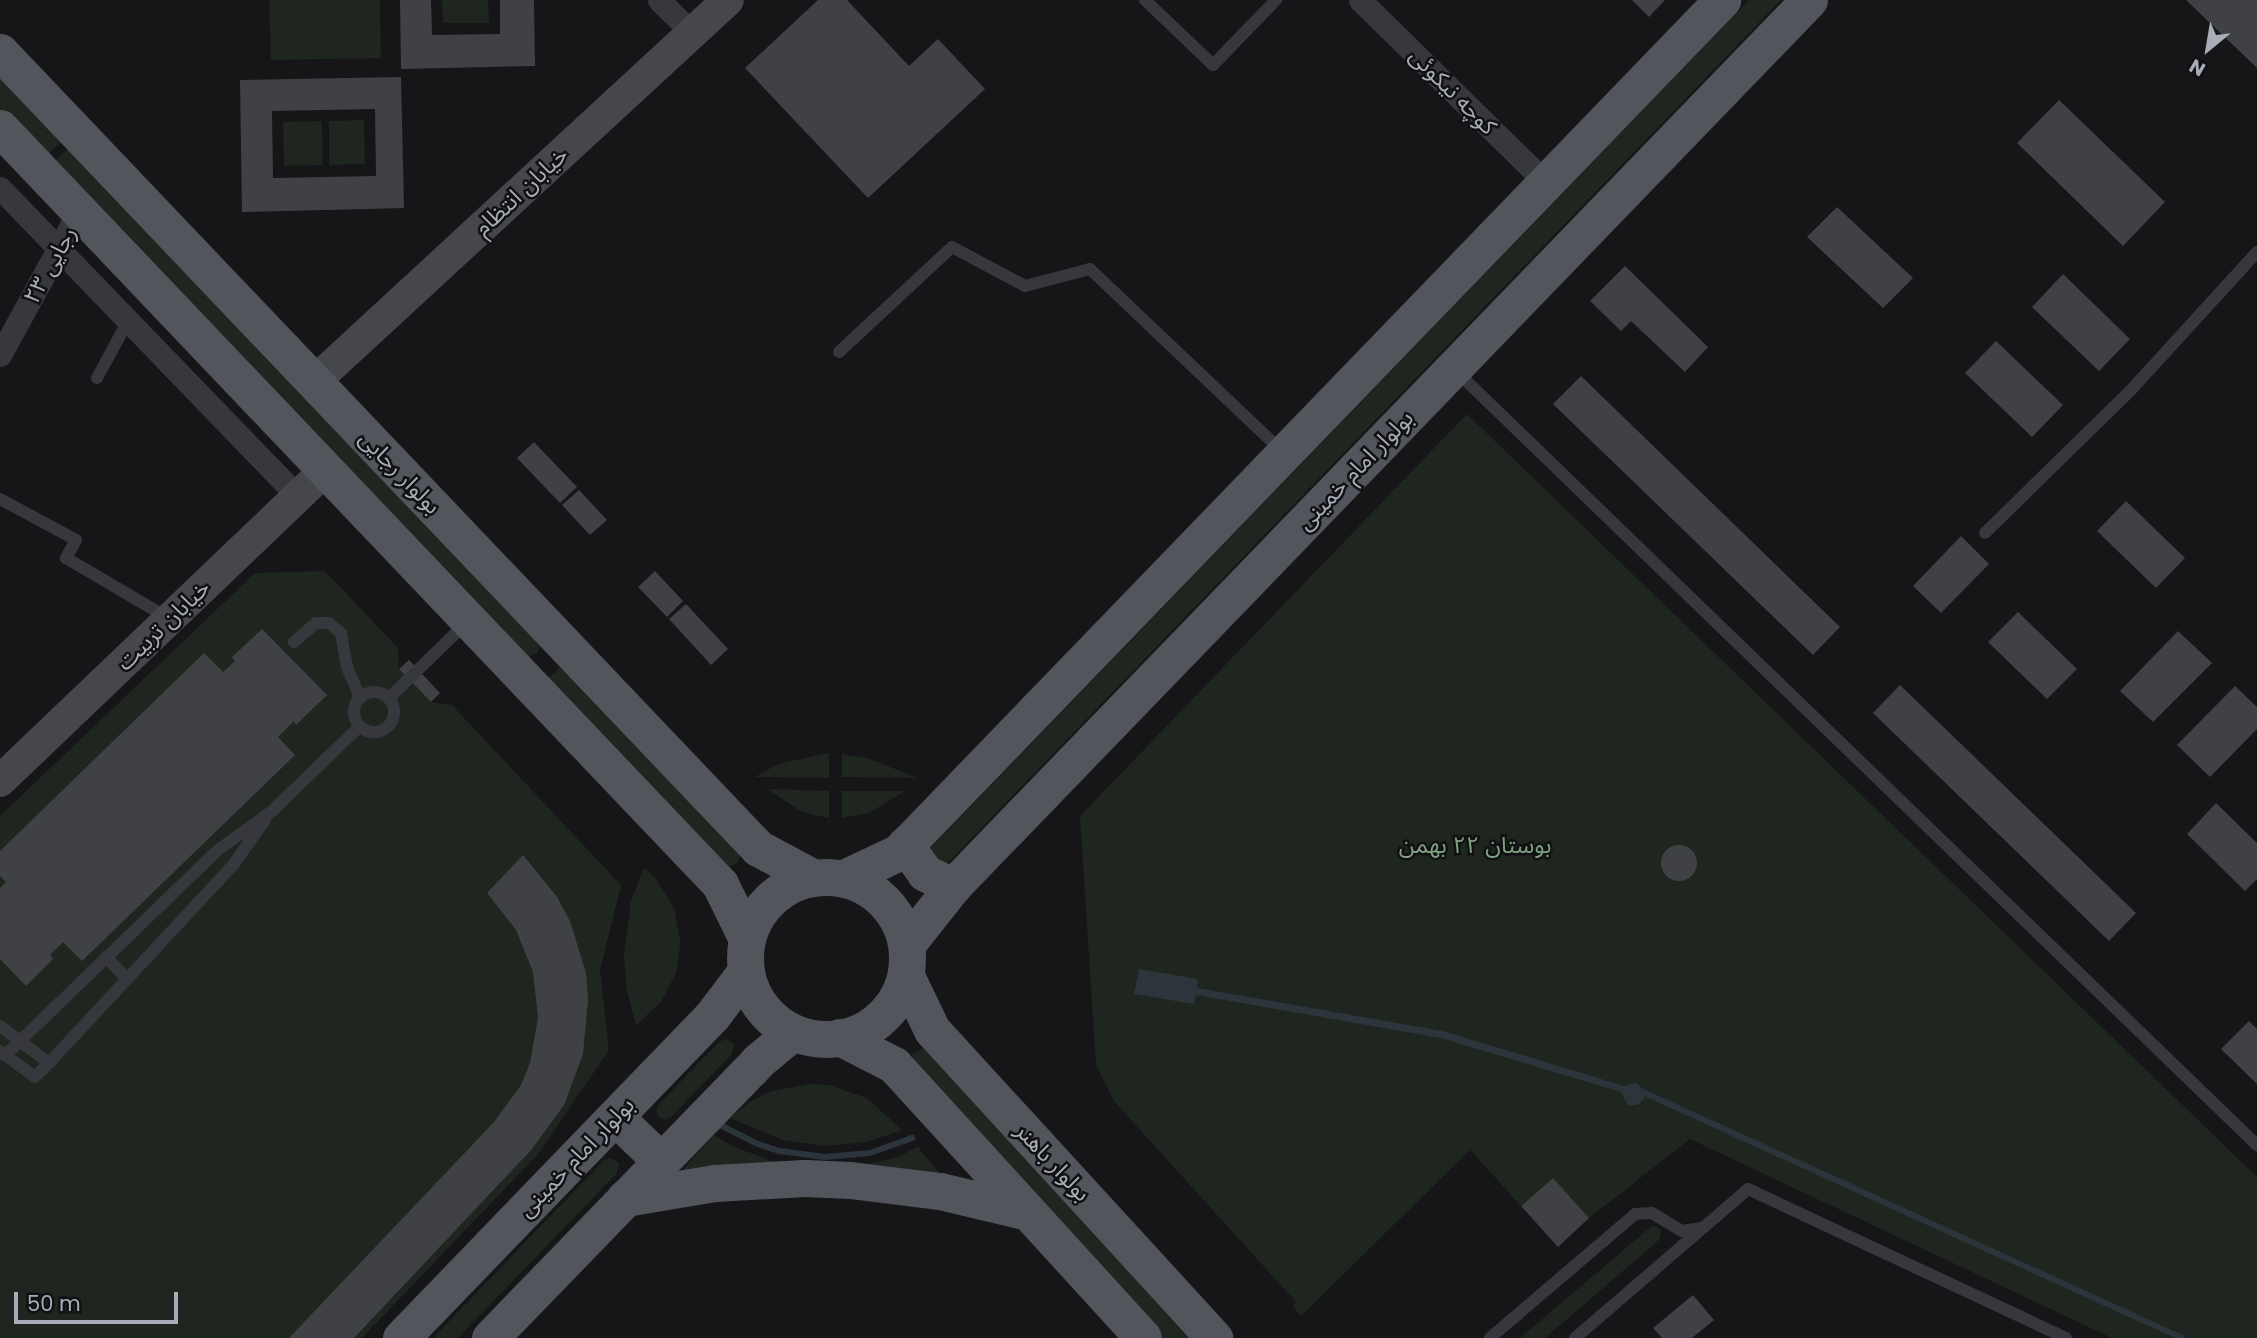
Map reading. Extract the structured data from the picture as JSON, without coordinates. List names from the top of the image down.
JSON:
{
  "streets": {
    "main road": ["بولوار امام خمینی", "بولوار رجایی", "بولوار باهنر"],
    "street": [
      "کوچه نیکوئی",
      "خیابان انتظام",
      "رجایی ۲۳",
      "خیابان تربیت"
    ]
  },
  "crossings": [
    ["خیابان انتظام", "بولوار رجایی"],
    ["بولوار امام خمینی", "بولوار رجایی"],
    ["بولوار امام خمینی", "بولوار باهنر"],
    ["بولوار رجایی", "بولوار باهنر"]
  ],
  "parks": ["بوستان ۲۲ بهمن"],
  "scale_bar": "50 m",
  "north": "bottom left"
}
